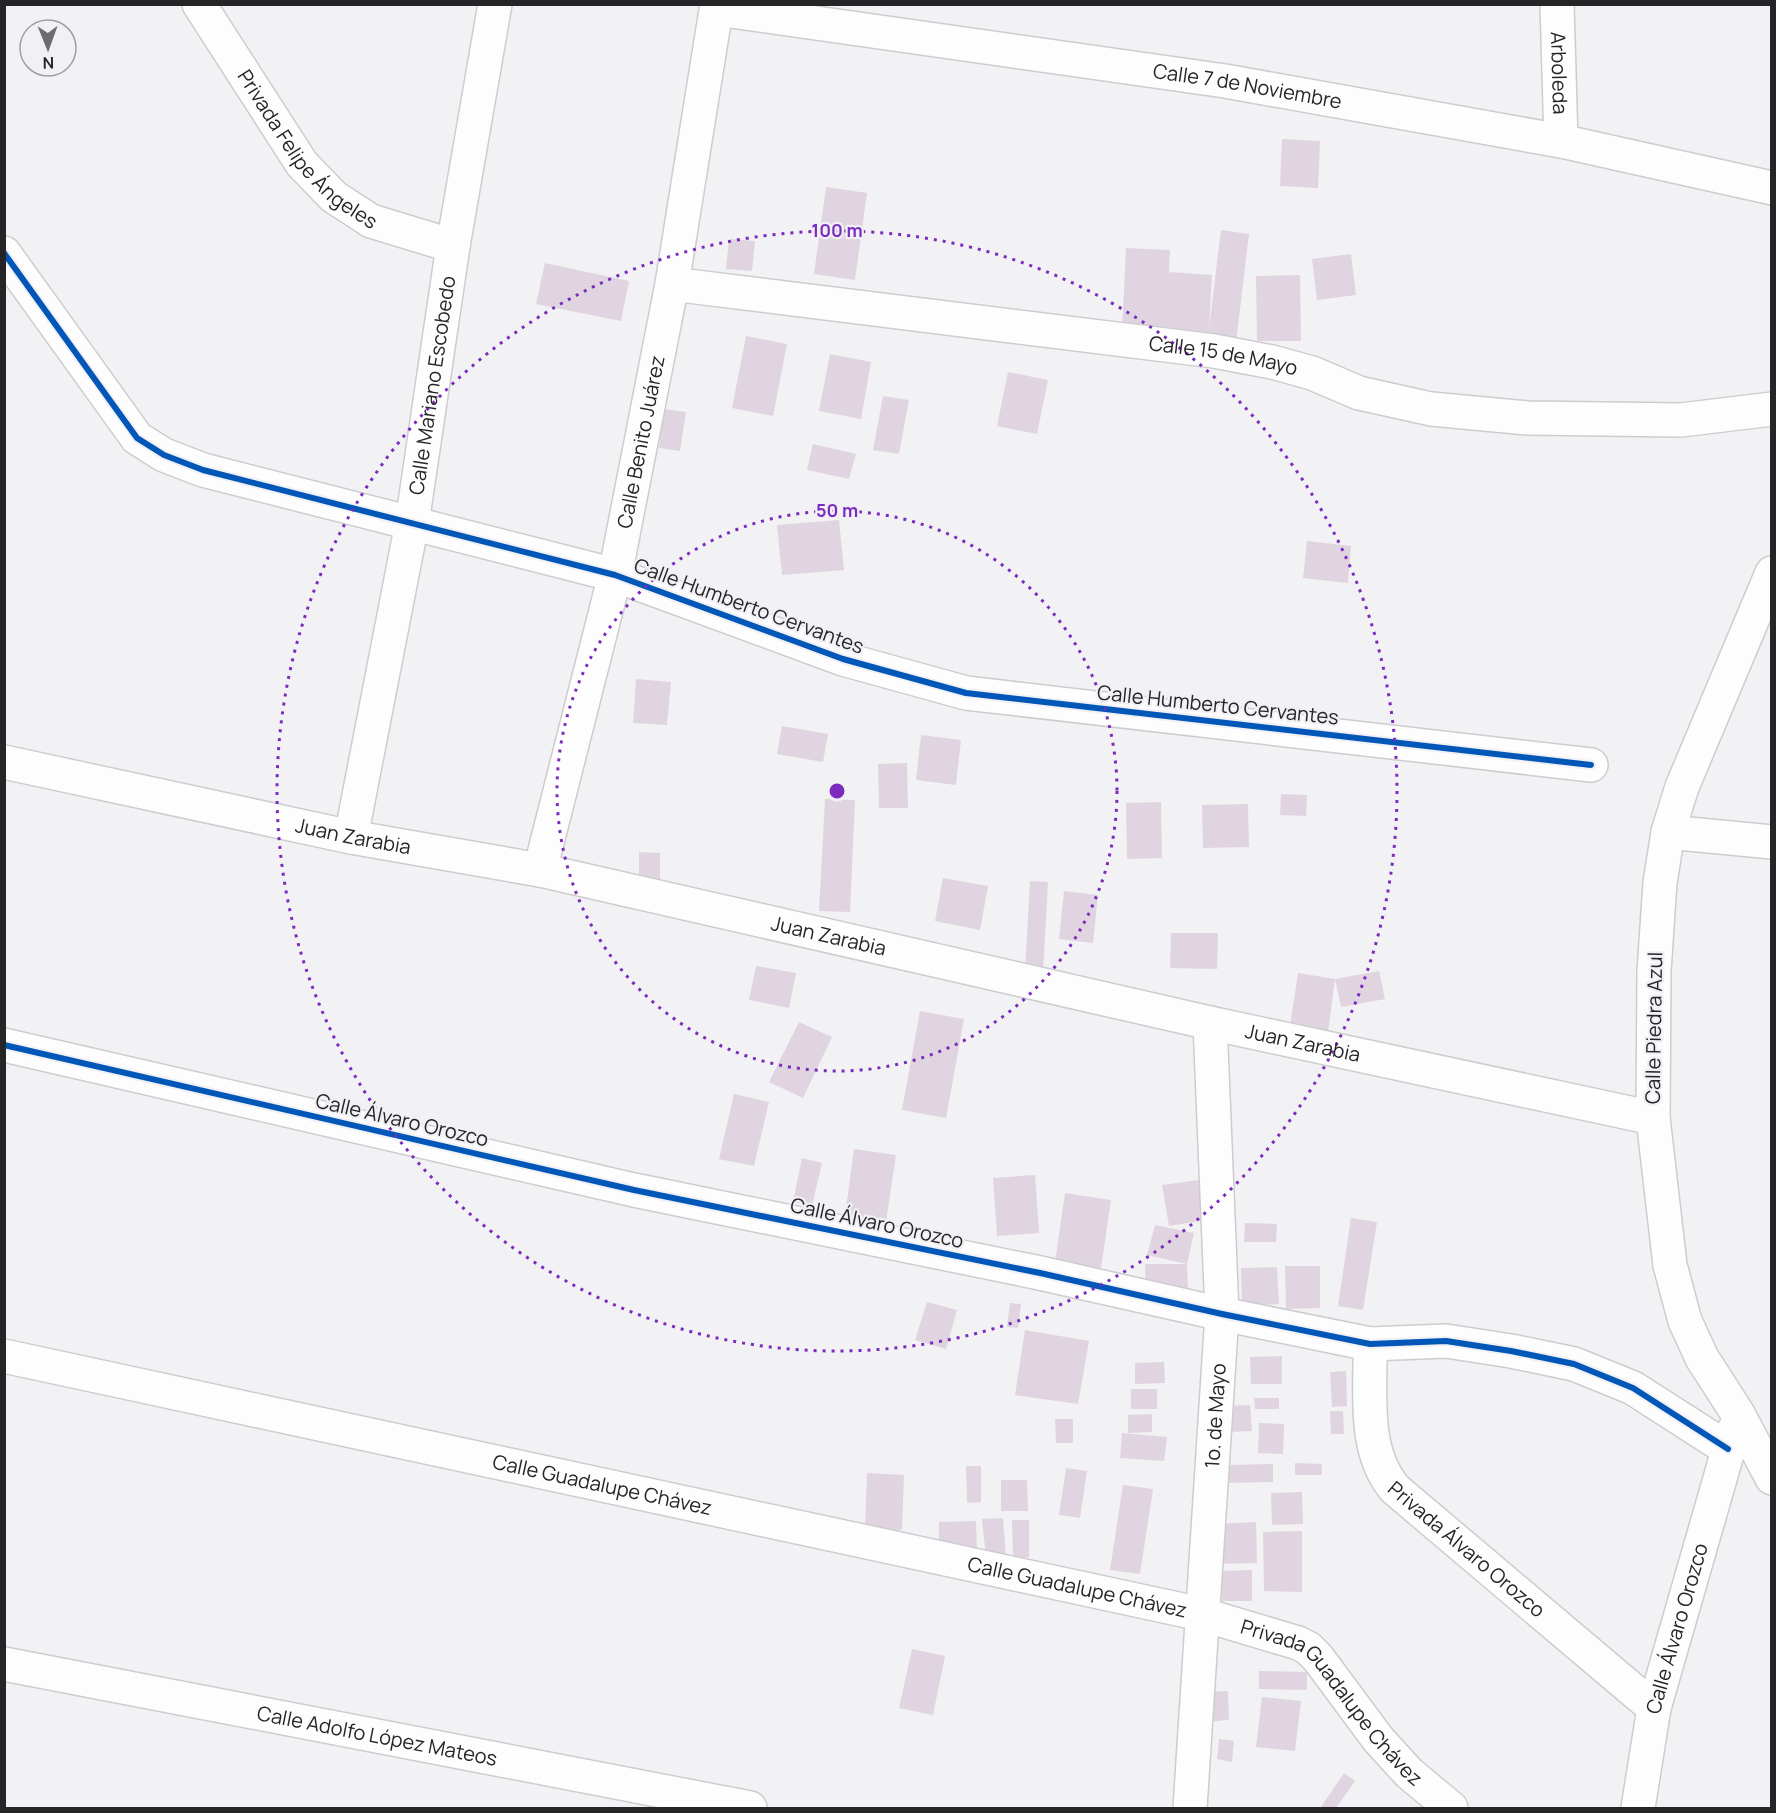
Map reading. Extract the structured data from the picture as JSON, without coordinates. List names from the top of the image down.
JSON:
{
  "streets": {
    "street": [
      "Arboleda",
      "Calle 7 de Noviembre",
      "Privada Felipe Ángeles",
      "Calle 15 de Mayo",
      "Calle Mariano Escobedo",
      "Calle Benito Juárez",
      "Calle Humberto Cervantes",
      "Juan Zarabia",
      "Calle Piedra Azul",
      "Calle Álvaro Orozco",
      "1o. de Mayo",
      "Calle Guadalupe Chávez",
      "Privada Álvaro Orozco",
      "Privada Guadalupe Chávez",
      "Calle Adolfo López Mateos"
    ]
  },
  "crossings": [
    ["Arboleda", "Calle 7 de Noviembre"],
    ["Calle 7 de Noviembre", "Calle Benito Juárez"],
    ["Privada Felipe Ángeles", "Calle Mariano Escobedo"],
    ["Calle 15 de Mayo", "Calle Benito Juárez"],
    ["Calle Mariano Escobedo", "Calle Humberto Cervantes"],
    ["Calle Mariano Escobedo", "Juan Zarabia"],
    ["Calle Benito Juárez", "Calle Humberto Cervantes"],
    ["Calle Benito Juárez", "Juan Zarabia"],
    ["Juan Zarabia", "Calle Piedra Azul"],
    ["Juan Zarabia", "1o. de Mayo"],
    ["Calle Piedra Azul", "Calle Álvaro Orozco"],
    ["Calle Álvaro Orozco", "1o. de Mayo"],
    ["Calle Álvaro Orozco", "Privada Álvaro Orozco"],
    ["1o. de Mayo", "Calle Guadalupe Chávez"],
    ["1o. de Mayo", "Privada Guadalupe Chávez"],
    ["Calle Guadalupe Chávez", "Privada Guadalupe Chávez"]
  ],
  "north": "bottom",
  "rings": ["100 m", "50 m"]
}
